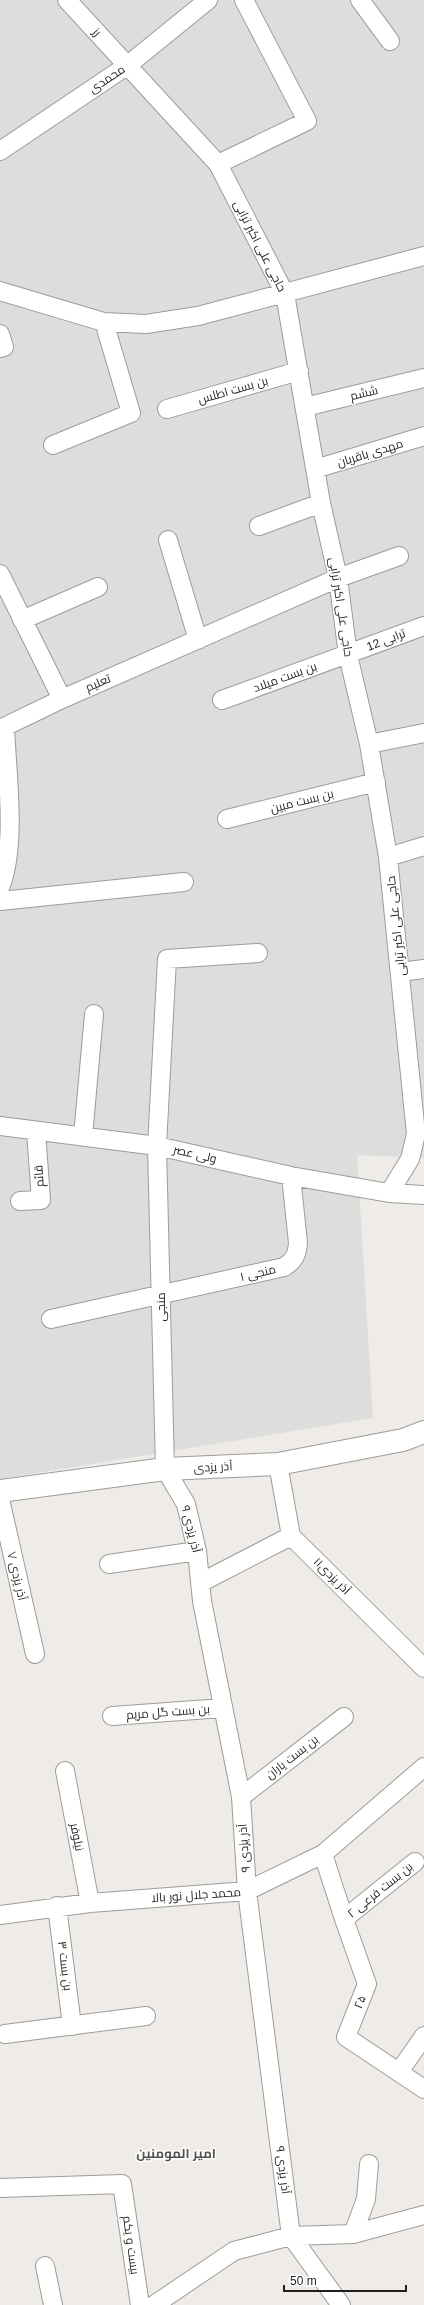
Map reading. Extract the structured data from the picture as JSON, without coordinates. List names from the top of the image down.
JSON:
{
  "streets": {
    "street": [
      "رز",
      "محمدی",
      "حاجی علی اکبر ترابی",
      "بن بست اطلس",
      "ششم",
      "مهدی باقربان",
      "ترابی 12",
      "بن بست میلاد",
      "تعلیم",
      "بن بست مبین",
      "ولی عصر",
      "قائم",
      "منجی ۱",
      "منجی",
      "آذر یزدی",
      "آذر یزدی ۹",
      "آذر یزدی ۷",
      "آذر یزدی۱۱",
      "بن بست گل مریم",
      "بن بست یاران",
      "نیلوفر",
      "بن بست فرعی ۲",
      "محمد جلال نور بالا",
      "بن بست ۳",
      "۲۵",
      "بیست و یکم"
    ]
  },
  "crossings": [
    ["رز", "محمدی"],
    ["رز", "حاجی علی اکبر ترابی"],
    ["محمدی", "حاجی علی اکبر ترابی"],
    ["حاجی علی اکبر ترابی", "بن بست اطلس"],
    ["حاجی علی اکبر ترابی", "ششم"],
    ["حاجی علی اکبر ترابی", "مهدی باقربان"],
    ["حاجی علی اکبر ترابی", "ترابی 12"],
    ["حاجی علی اکبر ترابی", "بن بست میلاد"],
    ["حاجی علی اکبر ترابی", "تعلیم"],
    ["حاجی علی اکبر ترابی", "بن بست مبین"],
    ["حاجی علی اکبر ترابی", "ولی عصر"],
    ["ترابی 12", "بن بست میلاد"],
    ["ولی عصر", "قائم"],
    ["ولی عصر", "منجی ۱"],
    ["ولی عصر", "منجی"],
    ["منجی ۱", "منجی"],
    ["منجی", "آذر یزدی"],
    ["منجی", "آذر یزدی ۹"],
    ["آذر یزدی", "آذر یزدی ۹"],
    ["آذر یزدی ۹", "بن بست گل مریم"],
    ["آذر یزدی ۹", "بن بست یاران"],
    ["آذر یزدی ۹", "محمد جلال نور بالا"],
    ["نیلوفر", "محمد جلال نور بالا"],
    ["بن بست فرعی ۲", "۲۵"],
    ["محمد جلال نور بالا", "بن بست ۳"],
    ["محمد جلال نور بالا", "۲۵"]
  ],
  "districts": ["امیر المومنین"],
  "scale_bar": "50 m"
}
